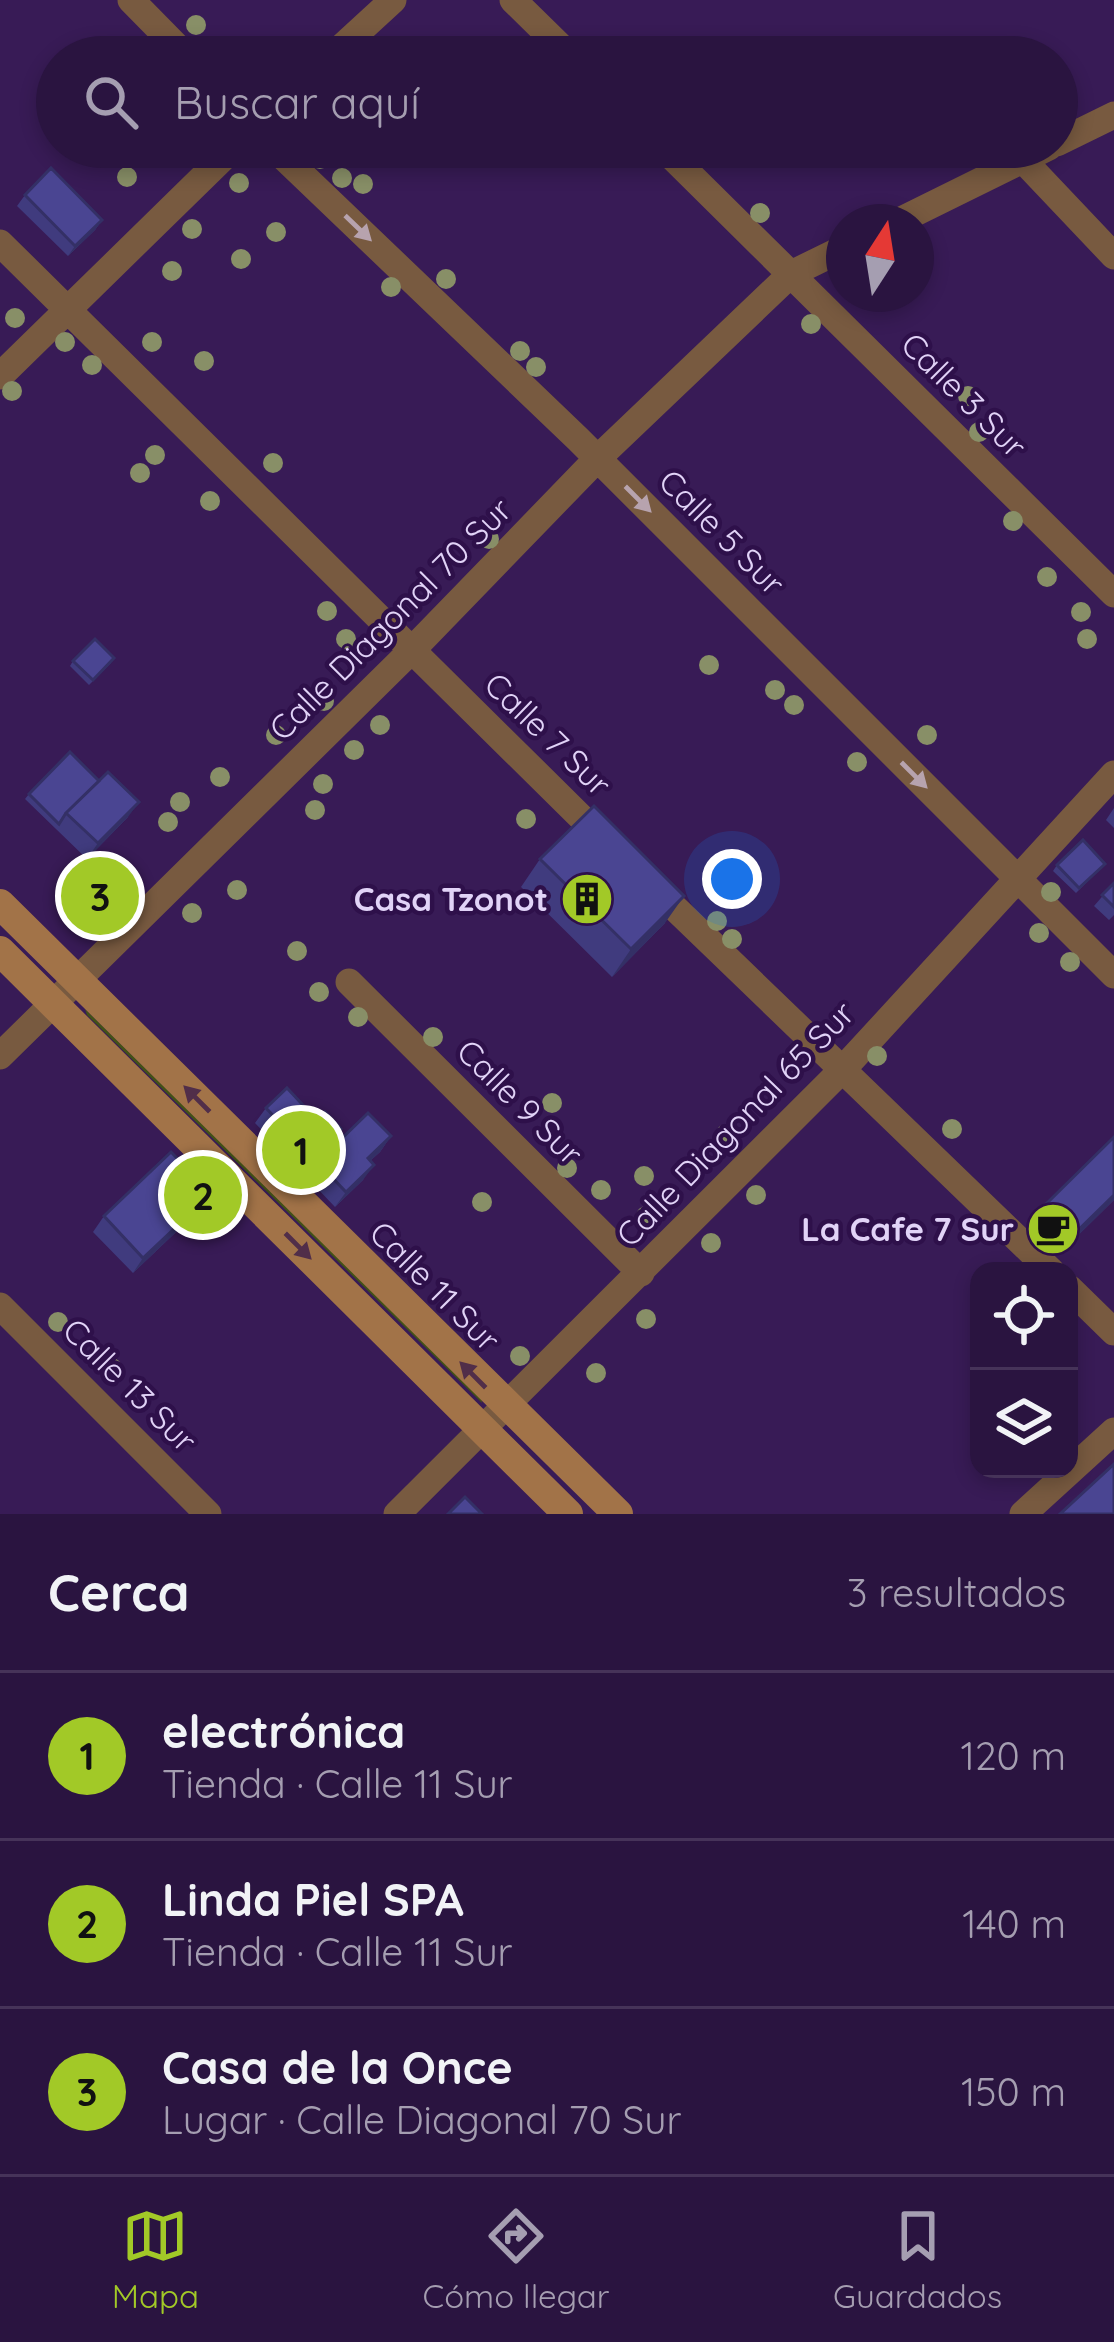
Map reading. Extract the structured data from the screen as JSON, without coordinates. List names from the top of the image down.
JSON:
{
  "streets": {
    "main road": ["Calle 11 Sur"],
    "street": [
      "Calle 3 Sur",
      "Calle 5 Sur",
      "Calle Diagonal 70 Sur",
      "Calle 7 Sur",
      "Calle 9 Sur",
      "Calle Diagonal 65 Sur",
      "Calle 13 Sur"
    ]
  },
  "crossings": [
    ["Calle 3 Sur", "Calle Diagonal 70 Sur"],
    ["Calle 5 Sur", "Calle Diagonal 70 Sur"],
    ["Calle 5 Sur", "Calle Diagonal 65 Sur"],
    ["Calle Diagonal 70 Sur", "Calle 7 Sur"],
    ["Calle Diagonal 70 Sur", "Calle 11 Sur"],
    ["Calle 7 Sur", "Calle Diagonal 65 Sur"],
    ["Calle 9 Sur", "Calle Diagonal 65 Sur"],
    ["Calle Diagonal 65 Sur", "Calle 11 Sur"]
  ],
  "one_way": ["Calle 5 Sur"],
  "places": {
    "building": ["Casa Tzonot"],
    "cafe": ["La Cafe 7 Sur"]
  },
  "north": "top",
  "page": {
    "search": "Buscar aquí",
    "pins": ["3", "1", "2"],
    "heading": ["Cerca", "3 resultados"],
    "list": [
      {
        "mark": "1",
        "name": "electrónica",
        "note": "Tienda · Calle 11 Sur",
        "value": "120 m"
      },
      {
        "mark": "2",
        "name": "Linda Piel SPA",
        "note": "Tienda · Calle 11 Sur",
        "value": "140 m"
      },
      {
        "mark": "3",
        "name": "Casa de la Once",
        "note": "Lugar · Calle Diagonal 70 Sur",
        "value": "150 m"
      }
    ],
    "nav": ["Mapa", "Cómo llegar", "Guardados"]
  }
}
